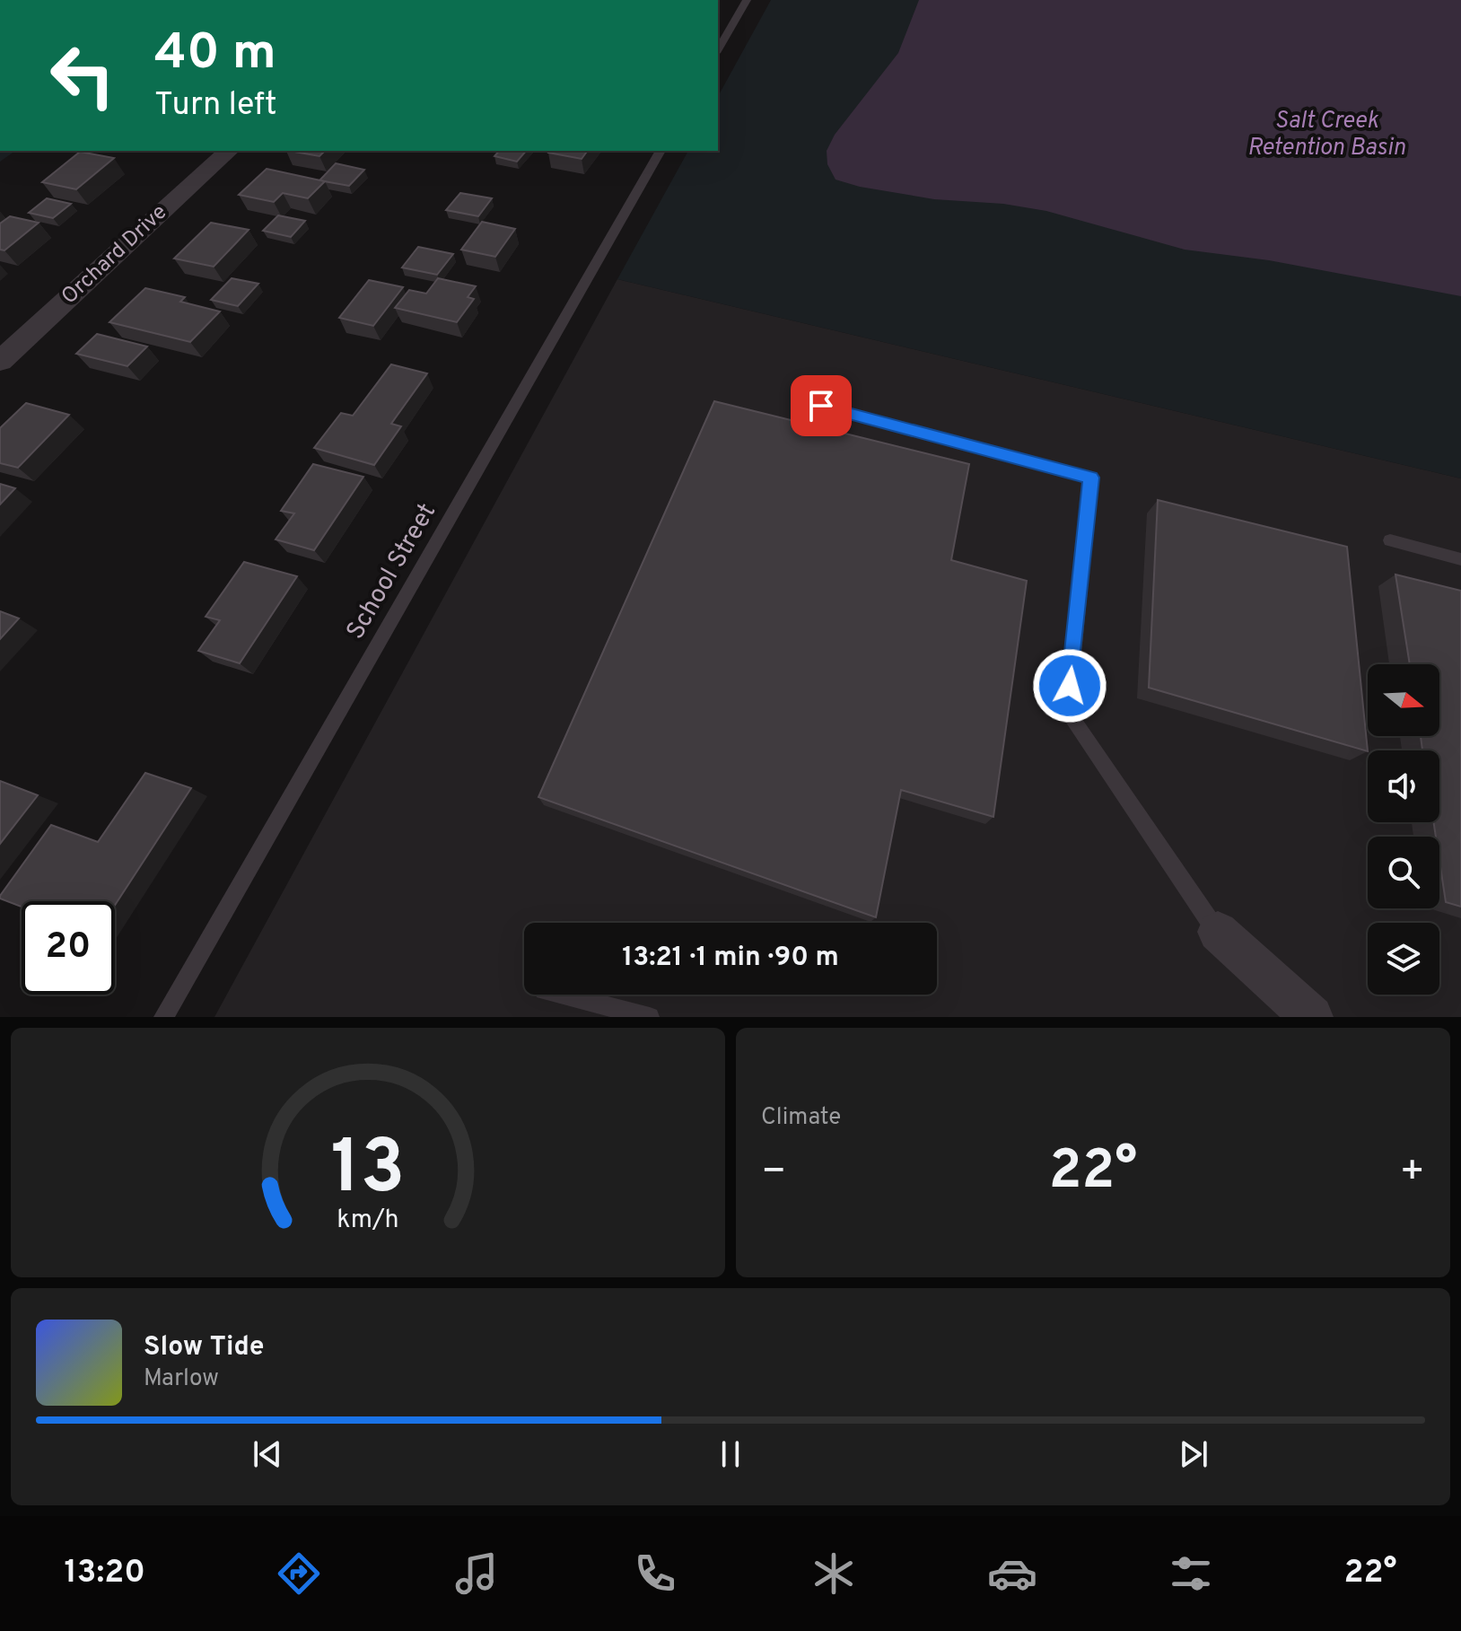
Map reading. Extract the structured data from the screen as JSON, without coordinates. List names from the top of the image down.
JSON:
{
  "streets": {
    "street": ["Orchard Drive"],
    "lane": ["School Street"]
  },
  "water": ["Salt Creek Retention Basin"],
  "north": "right",
  "page": {
    "turn": ["40 m", "Turn left"],
    "limit": "20",
    "trip": "13:21 · 1 min · 90 m",
    "tile": "Climate",
    "heat": ["−", "22°", "+"],
    "song": ["Slow Tide", "Marlow"],
    "tabs": ["13:20", "22°"],
    "gauge": ["13", "km/h"]
  }
}
